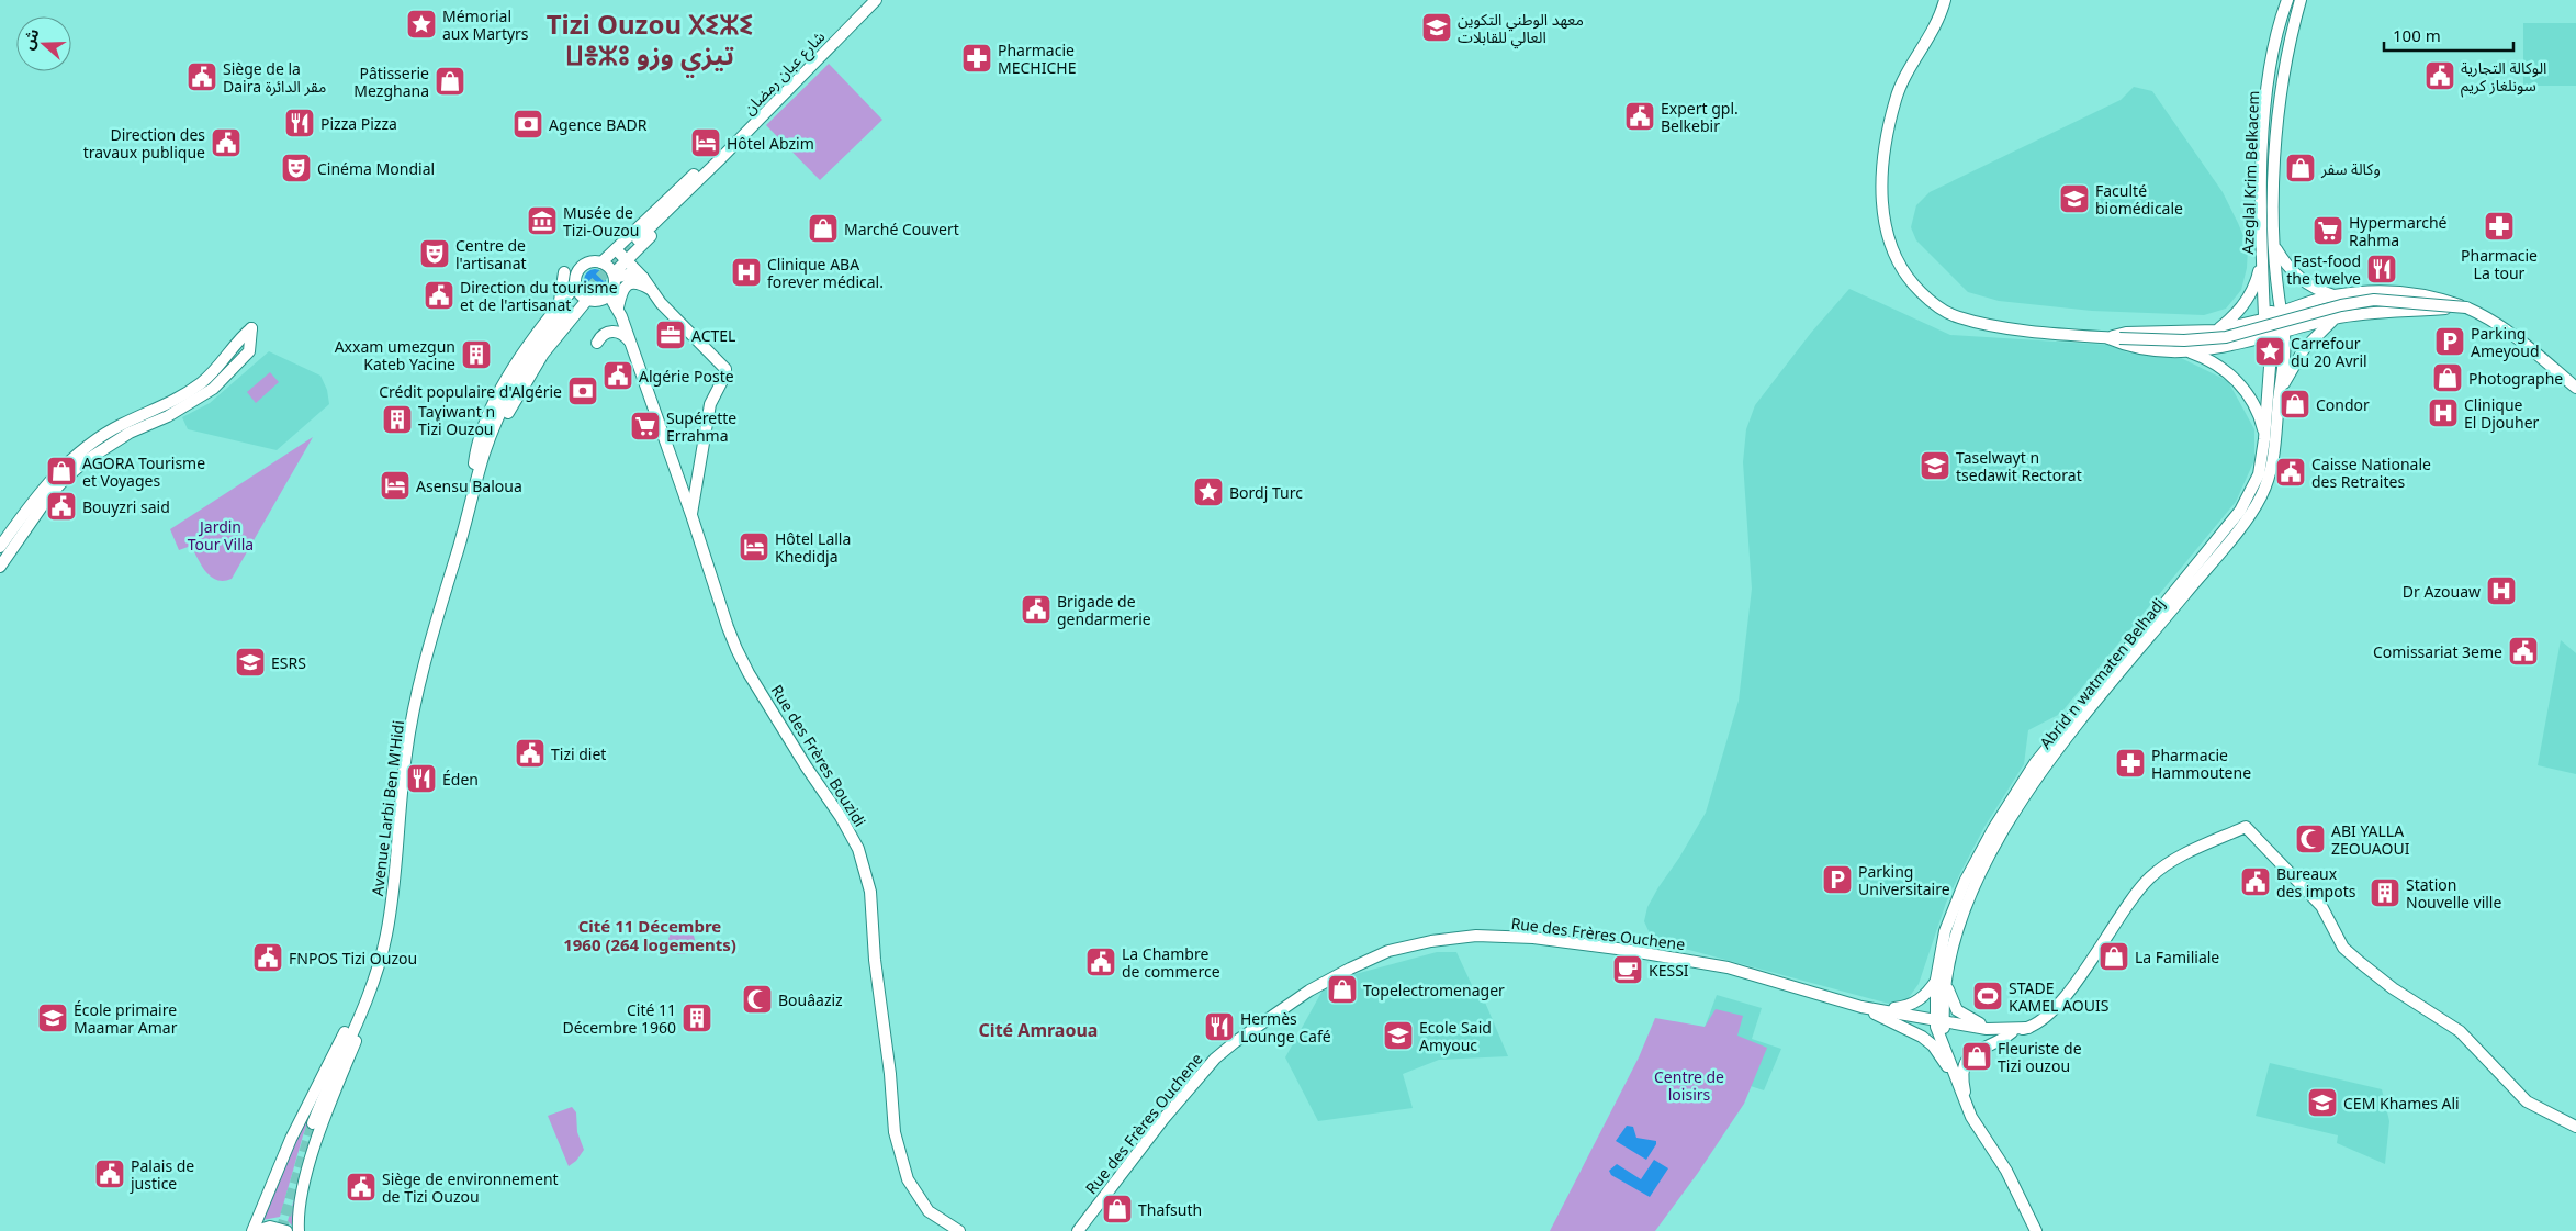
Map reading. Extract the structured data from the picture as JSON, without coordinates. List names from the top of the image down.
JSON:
{
  "streets": {
    "main road": [
      "شارع عبان رمضان",
      "Azeglal Krim Belkacem",
      "Abrid n watmaten Belhadj",
      "Rue des Frères Bouzidi",
      "Avenue Larbi Ben M'Hidi",
      "Rue des Frères Ouchene"
    ]
  },
  "crossings": [
    ["Azeglal Krim Belkacem", "Abrid n watmaten Belhadj"],
    ["Abrid n watmaten Belhadj", "Rue des Frères Ouchene"],
    ["Rue des Frères Bouzidi", "Avenue Larbi Ben M'Hidi"]
  ],
  "districts": ["Tizi Ouzou ⵝⵉⵣⵉ ⵡⴻⵣⵓ تيزي وزو", "Cité 11 Décembre 1960 (264 logements)", "Cité Amraoua"],
  "parks": ["Jardin Tour Villa", "Centre de loisirs"],
  "places": {
    "place": ["Mémorial aux Martyrs", "Carrefour du 20 Avril", "Bordj Turc"],
    "school or university": [
      "معهد الوطني التكوين العالي للقابلات",
      "Faculté biomédicale",
      "Taselwayt n tsedawit Rectorat",
      "ESRS",
      "École primaire Maamar Amar",
      "Ecole Said Amyouc",
      "CEM Khames Ali"
    ],
    "pharmacy": ["Pharmacie MECHICHE", "Pharmacie La tour", "Pharmacie Hammoutene"],
    "public building": [
      "الوكالة التجارية سونلغاز كريم",
      "Siège de la Daira مقر الدائرة",
      "Expert gpl. Belkebir",
      "Direction des travaux publique",
      "Direction du tourisme et de l'artisanat",
      "Algérie Poste",
      "Caisse Nationale des Retraites",
      "Bouyzri said",
      "Brigade de gendarmerie",
      "Comissariat 3eme",
      "Tizi diet",
      "Bureaux des impots",
      "FNPOS Tizi Ouzou",
      "La Chambre de commerce",
      "Palais de justice",
      "Siège de environnement de Tizi Ouzou"
    ],
    "shop": [
      "Pâtisserie Mezghana",
      "وكالة سفر",
      "Marché Couvert",
      "Photographe",
      "Condor",
      "AGORA Tourisme et Voyages",
      "La Familiale",
      "Topelectromenager",
      "Fleuriste de Tizi ouzou",
      "Thafsuth"
    ],
    "restaurant": [
      "Pizza Pizza",
      "Fast-food the twelve",
      "Éden",
      "Hermès Lounge Café"
    ],
    "bank": ["Agence BADR", "Crédit populaire d'Algérie"],
    "hotel": ["Hôtel Abzim", "Asensu Baloua", "Hôtel Lalla Khedidja"],
    "theatre": ["Cinéma Mondial", "Centre de l'artisanat"],
    "museum": ["Musée de Tizi-Ouzou"],
    "supermarket": ["Hypermarché Rahma", "Supérette Errahma"],
    "hospital": ["Clinique ABA forever médical.", "Clinique El Djouher", "Dr Azouaw"],
    "office": ["ACTEL"],
    "parking": ["Parking Ameyoud", "Parking Universitaire"],
    "building": [
      "Axxam umezgun Kateb Yacine",
      "Taɣiwant n Tizi Ouzou",
      "Station Nouvelle ville",
      "Cité 11 Décembre 1960"
    ],
    "mosque": ["ABI YALLA ZEOUAOUI", "Bouâaziz"],
    "cafe": ["KESSI"],
    "sports": ["STADE KAMEL AOUIS"]
  },
  "scale_bar": "100 m",
  "north": "left"
}
